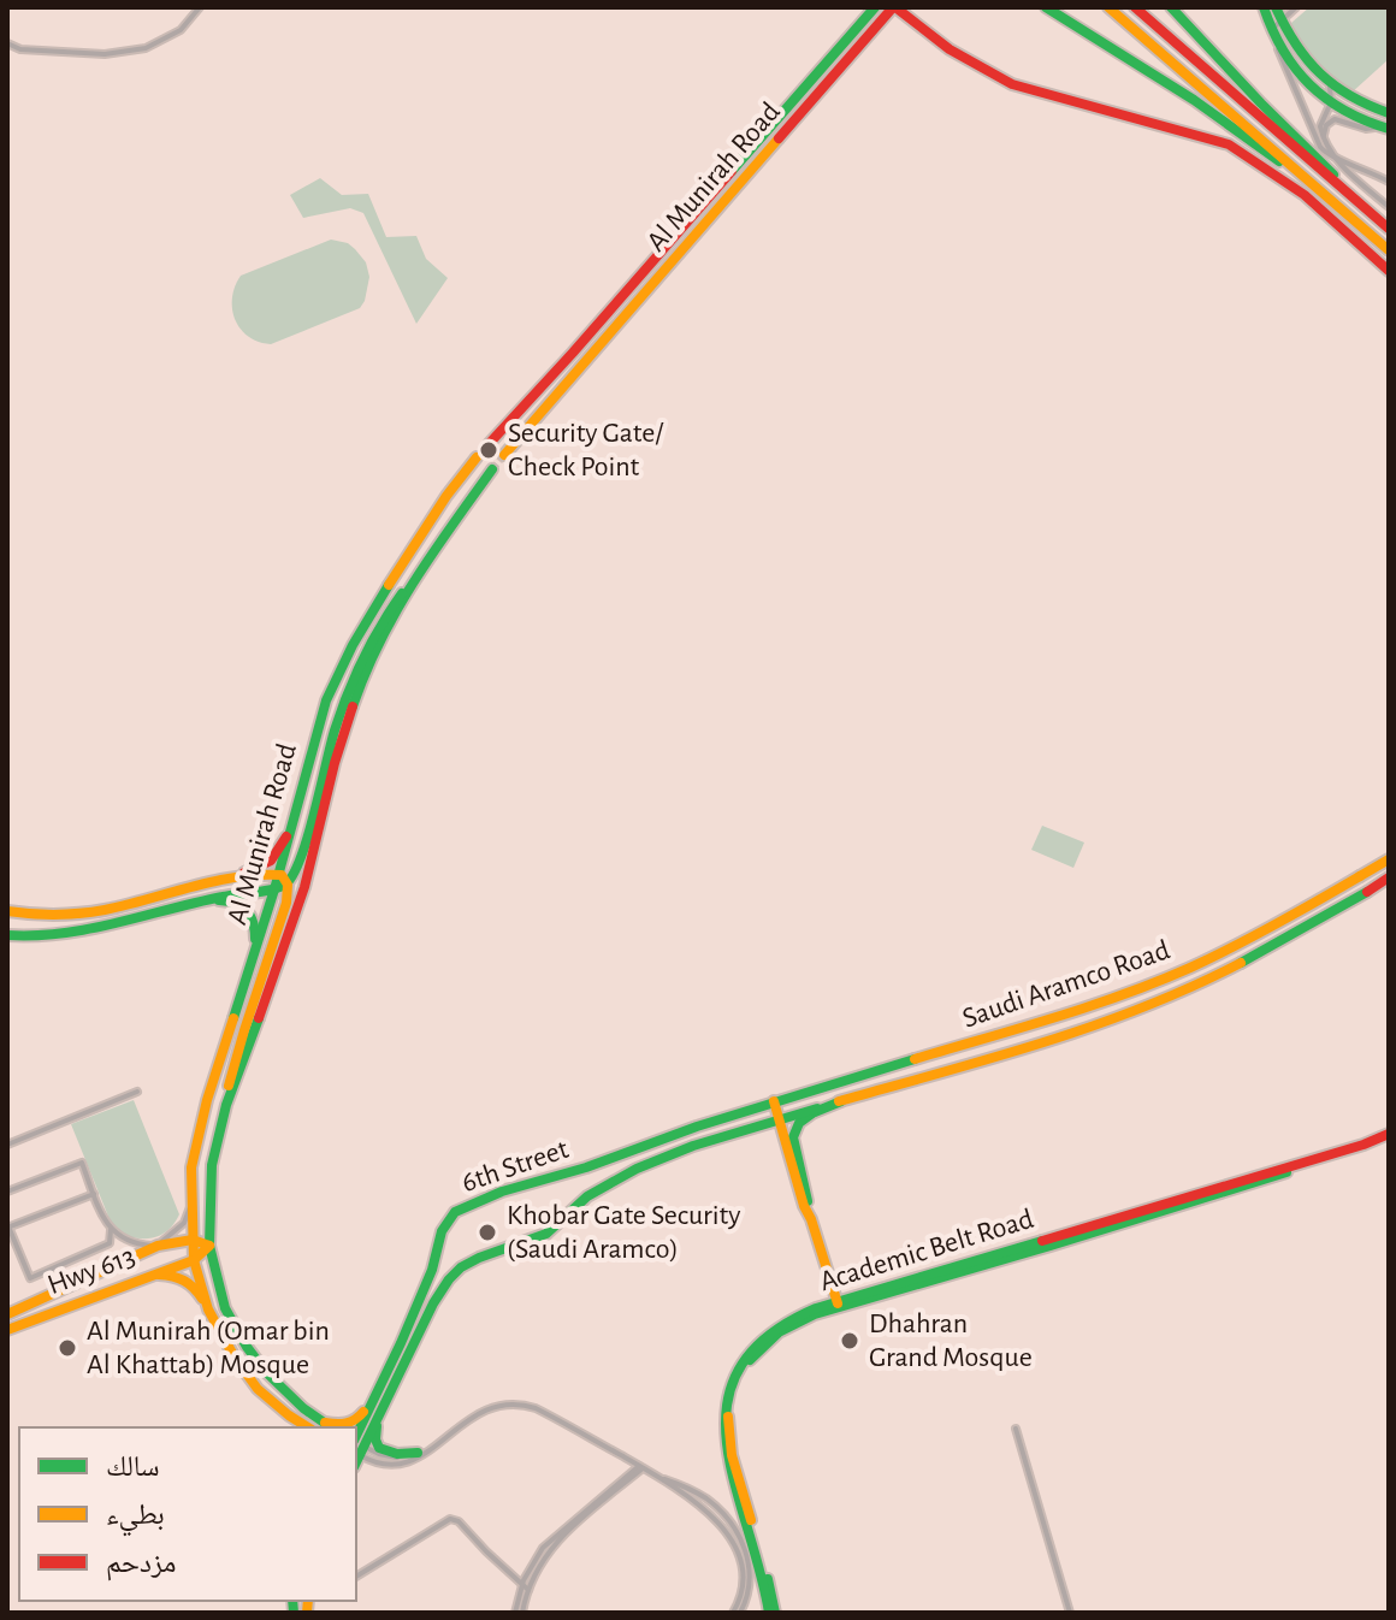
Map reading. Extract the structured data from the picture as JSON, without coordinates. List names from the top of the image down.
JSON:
{
  "streets": {
    "main road": [
      "Al Munirah Road",
      "Saudi Aramco Road",
      "6th Street",
      "Academic Belt Road",
      "Hwy 613"
    ]
  },
  "crossings": [
    ["Al Munirah Road", "Hwy 613"],
    ["Saudi Aramco Road", "6th Street"]
  ],
  "places": [
    "Security Gate/ Check Point",
    "Khobar Gate Security (Saudi Aramco)",
    "Dhahran Grand Mosque",
    "Al Munirah (Omar bin Al Khattab) Mosque"
  ],
  "legend": ["سالك", "بطيء", "مزدحم"]
}
